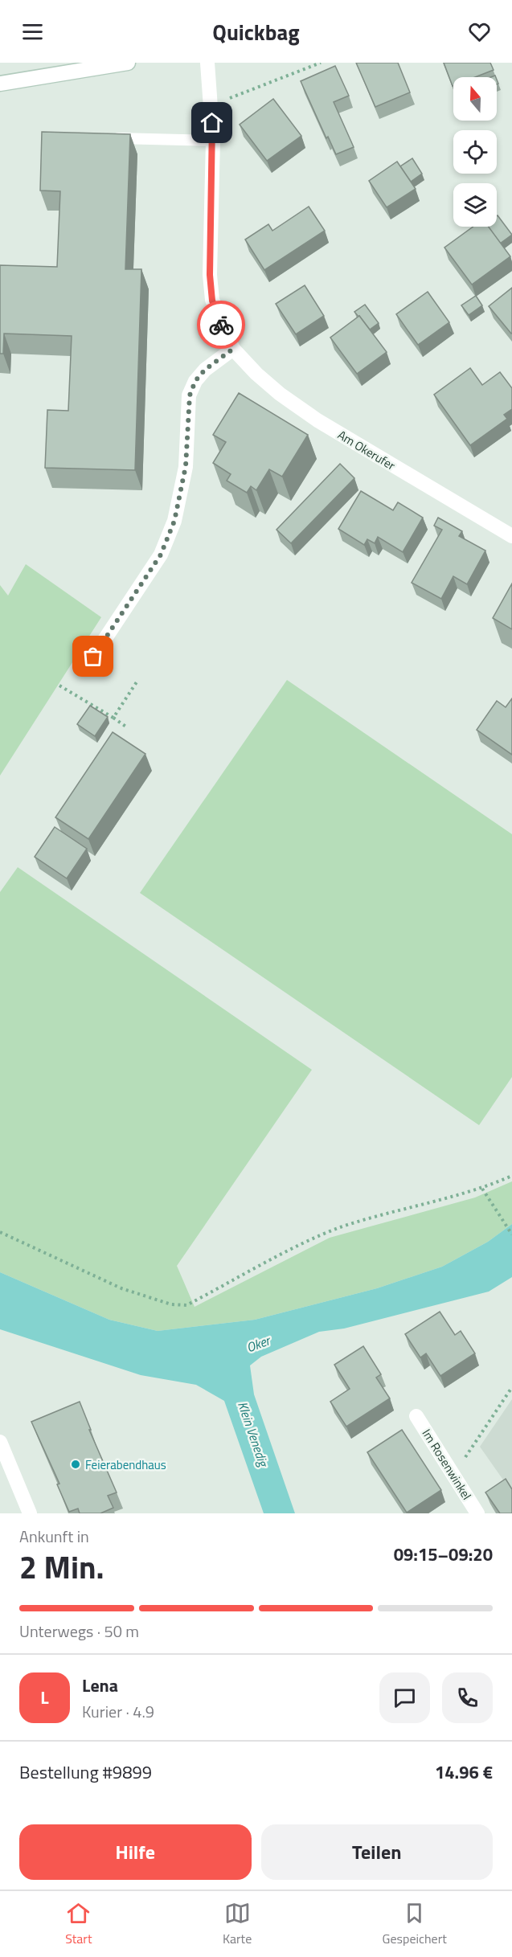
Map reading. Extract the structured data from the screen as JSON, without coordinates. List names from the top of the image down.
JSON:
{
  "streets": {
    "street": ["Am Okerufer", "Im Rosenwinkel"]
  },
  "water": ["Oker", "Klein Venedig"],
  "places": ["Feierabendhaus"],
  "north": "top",
  "page": {
    "header": "Quickbag",
    "heading": ["2 Min.", "Ankunft in", "09:15–09:20"],
    "panel": [
      "Lena",
      "Kurier · 4.9",
      "Bestellung #9899",
      "14.96 €"
    ],
    "bar": "Unterwegs · 50 m",
    "round": "L",
    "buttons": ["Hilfe", "Teilen"],
    "tabs": ["Start", "Karte", "Gespeichert"]
  }
}
